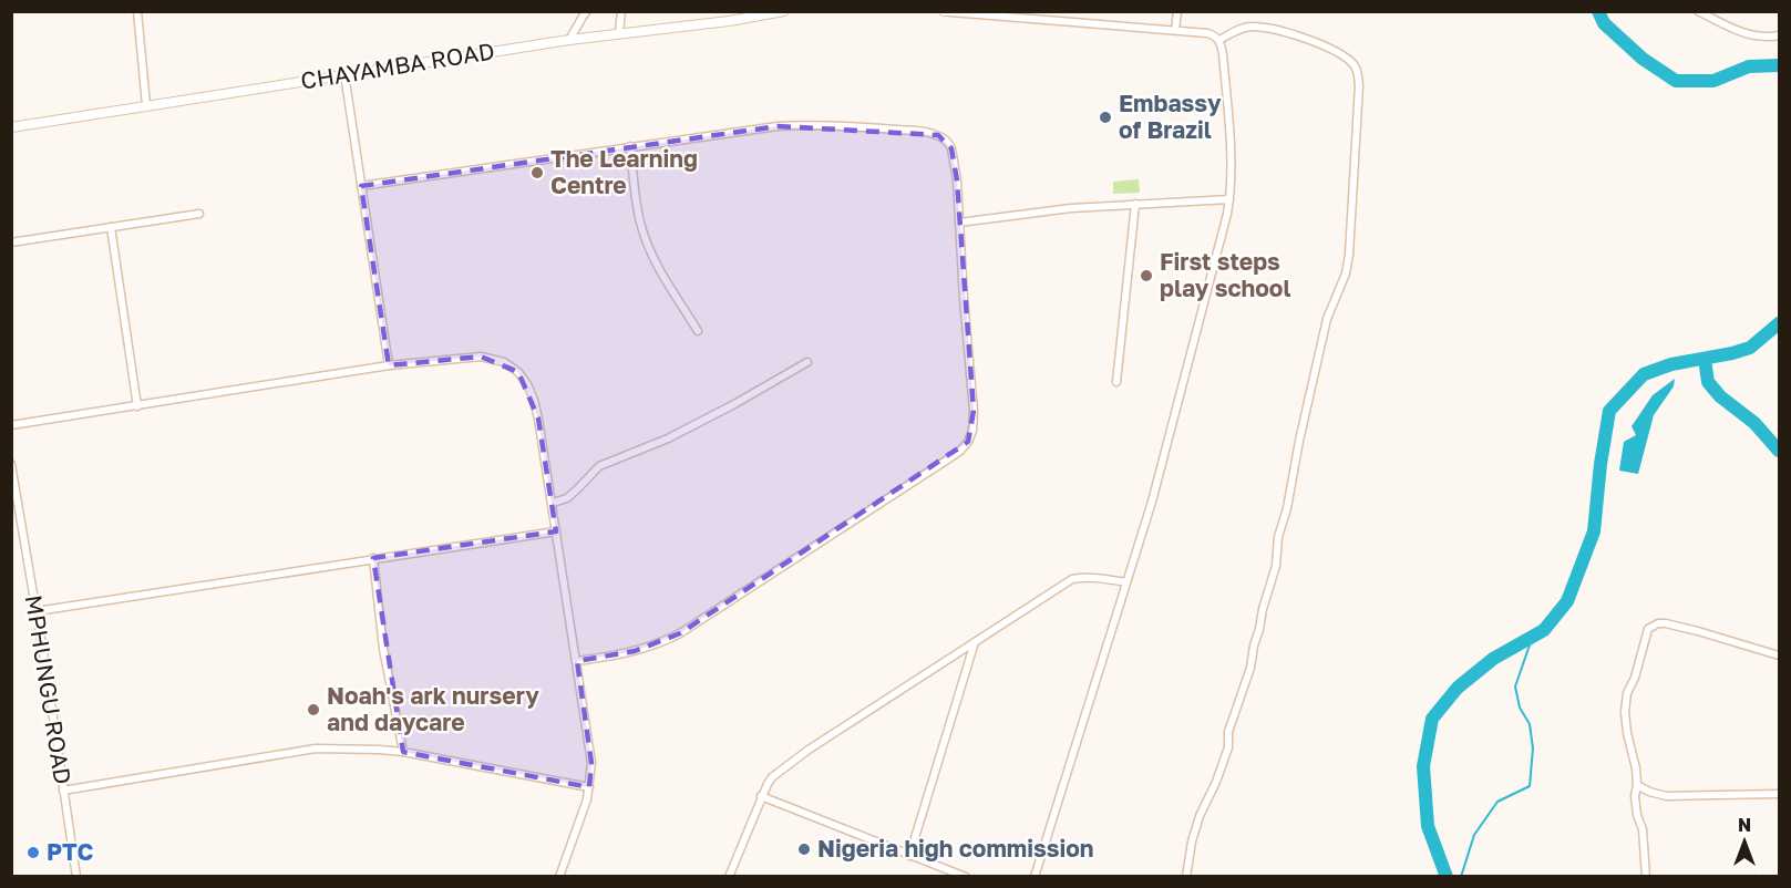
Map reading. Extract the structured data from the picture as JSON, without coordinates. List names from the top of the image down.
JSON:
{
  "streets": {
    "street": ["CHAYAMBA ROAD", "MPHUNGU ROAD"]
  },
  "places": [
    "Embassy of Brazil",
    "The Learning Centre",
    "First steps play school",
    "Noah's ark nursery and daycare",
    "Nigeria high commission",
    "PTC"
  ],
  "north": "top"
}
